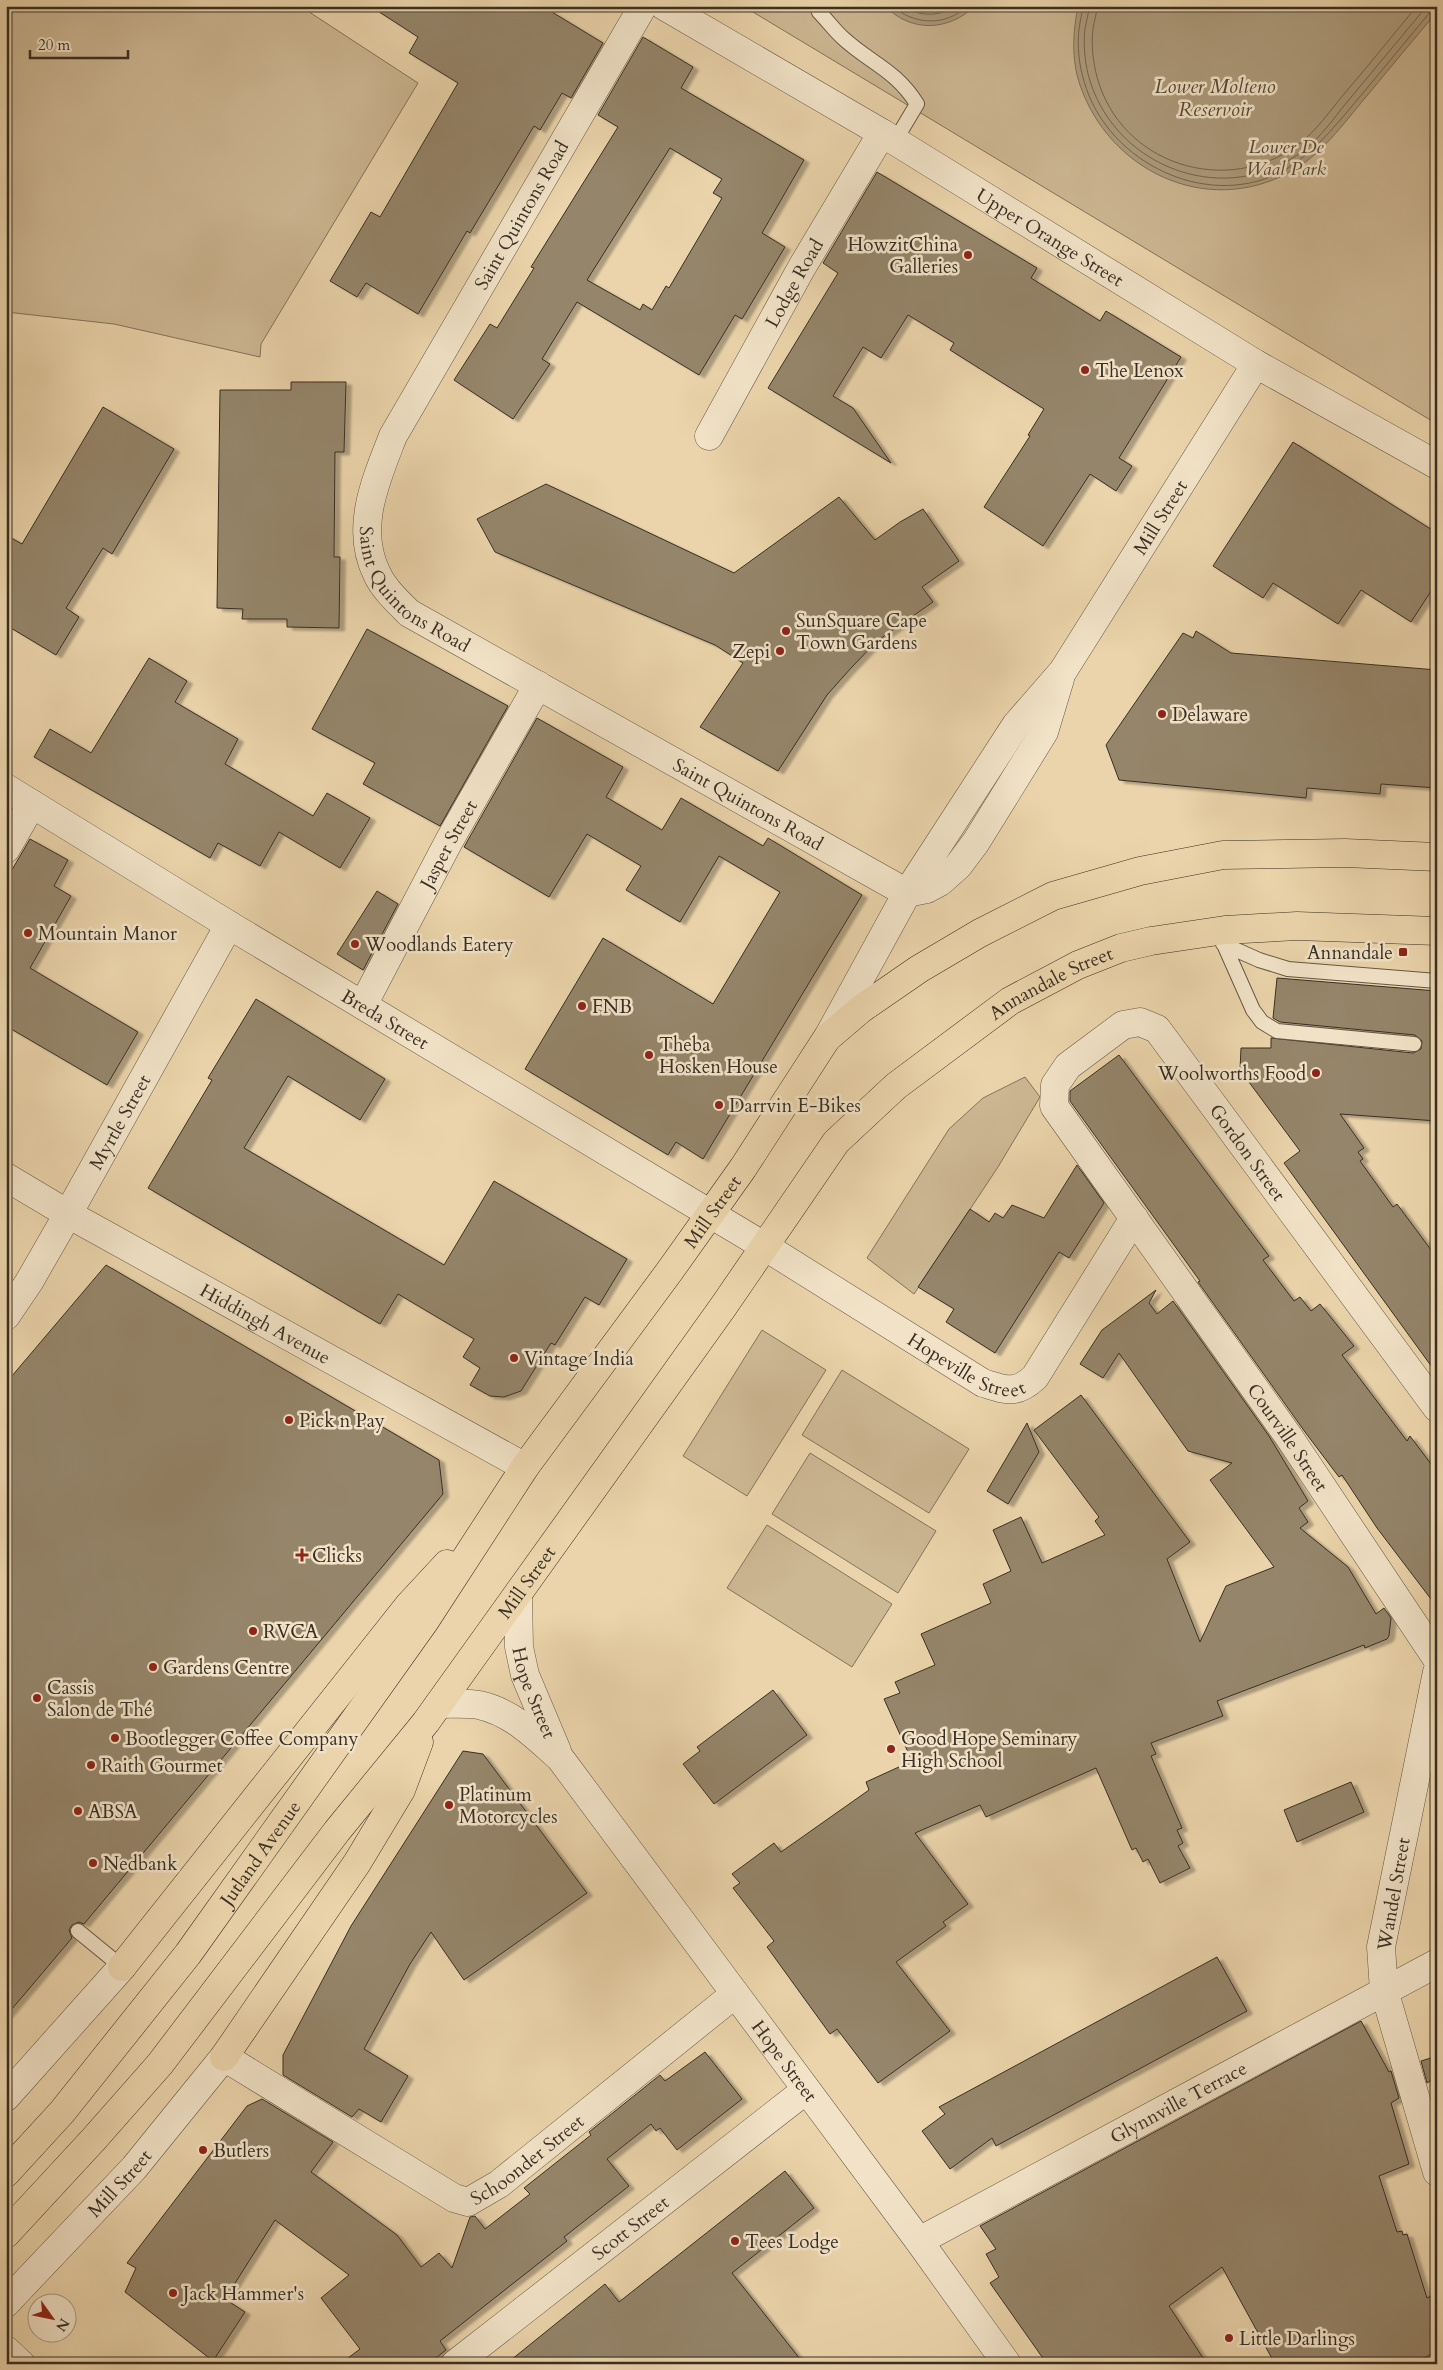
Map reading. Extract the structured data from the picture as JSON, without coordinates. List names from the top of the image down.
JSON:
{
  "streets": {
    "main road": ["Mill Street", "Annandale Street", "Jutland Avenue"],
    "street": [
      "Saint Quintons Road",
      "Upper Orange Street",
      "Lodge Road",
      "Jasper Street",
      "Breda Street",
      "Myrtle Street",
      "Gordon Street",
      "Hiddingh Avenue",
      "Hopeville Street",
      "Courville Street",
      "Hope Street",
      "Wandel Street",
      "Glynnville Terrace",
      "Schoonder Street",
      "Scott Street"
    ]
  },
  "crossings": [
    ["Saint Quintons Road", "Mill Street"],
    ["Saint Quintons Road", "Jasper Street"],
    ["Upper Orange Street", "Lodge Road"],
    ["Upper Orange Street", "Mill Street"],
    ["Mill Street", "Annandale Street"],
    ["Mill Street", "Breda Street"],
    ["Mill Street", "Hiddingh Avenue"],
    ["Mill Street", "Hopeville Street"],
    ["Mill Street", "Hope Street"],
    ["Mill Street", "Jutland Avenue"],
    ["Mill Street", "Schoonder Street"],
    ["Jasper Street", "Breda Street"],
    ["Annandale Street", "Breda Street"],
    ["Annandale Street", "Hopeville Street"],
    ["Breda Street", "Myrtle Street"],
    ["Breda Street", "Hopeville Street"],
    ["Myrtle Street", "Hiddingh Avenue"],
    ["Gordon Street", "Hopeville Street"],
    ["Gordon Street", "Courville Street"],
    ["Hopeville Street", "Courville Street"],
    ["Hope Street", "Glynnville Terrace"],
    ["Hope Street", "Schoonder Street"],
    ["Hope Street", "Scott Street"],
    ["Wandel Street", "Glynnville Terrace"]
  ],
  "water": ["Lower Molteno Reservoir"],
  "parks": ["Lower De Waal Park"],
  "places": {
    "other": [
      "HowzitChina Galleries",
      "The Lenox",
      "SunSquare Cape Town Gardens",
      "Zepi",
      "Delaware",
      "Mountain Manor",
      "Woodlands Eatery",
      "FNB",
      "Theba Hosken House",
      "Woolworths Food",
      "Darrvin E-Bikes",
      "Vintage India",
      "Pick n Pay",
      "RVCA",
      "Gardens Centre",
      "Cassis Salon de Thé",
      "Bootlegger Coffee Company",
      "Good Hope Seminary High School",
      "Raith Gourmet",
      "Platinum Motorcycles",
      "ABSA",
      "Nedbank",
      "Butlers",
      "Tees Lodge",
      "Jack Hammer's",
      "Little Darlings"
    ],
    "transit": ["Annandale"],
    "health": ["Clicks"]
  },
  "scale_bar": "20 m",
  "north": "bottom right"
}
